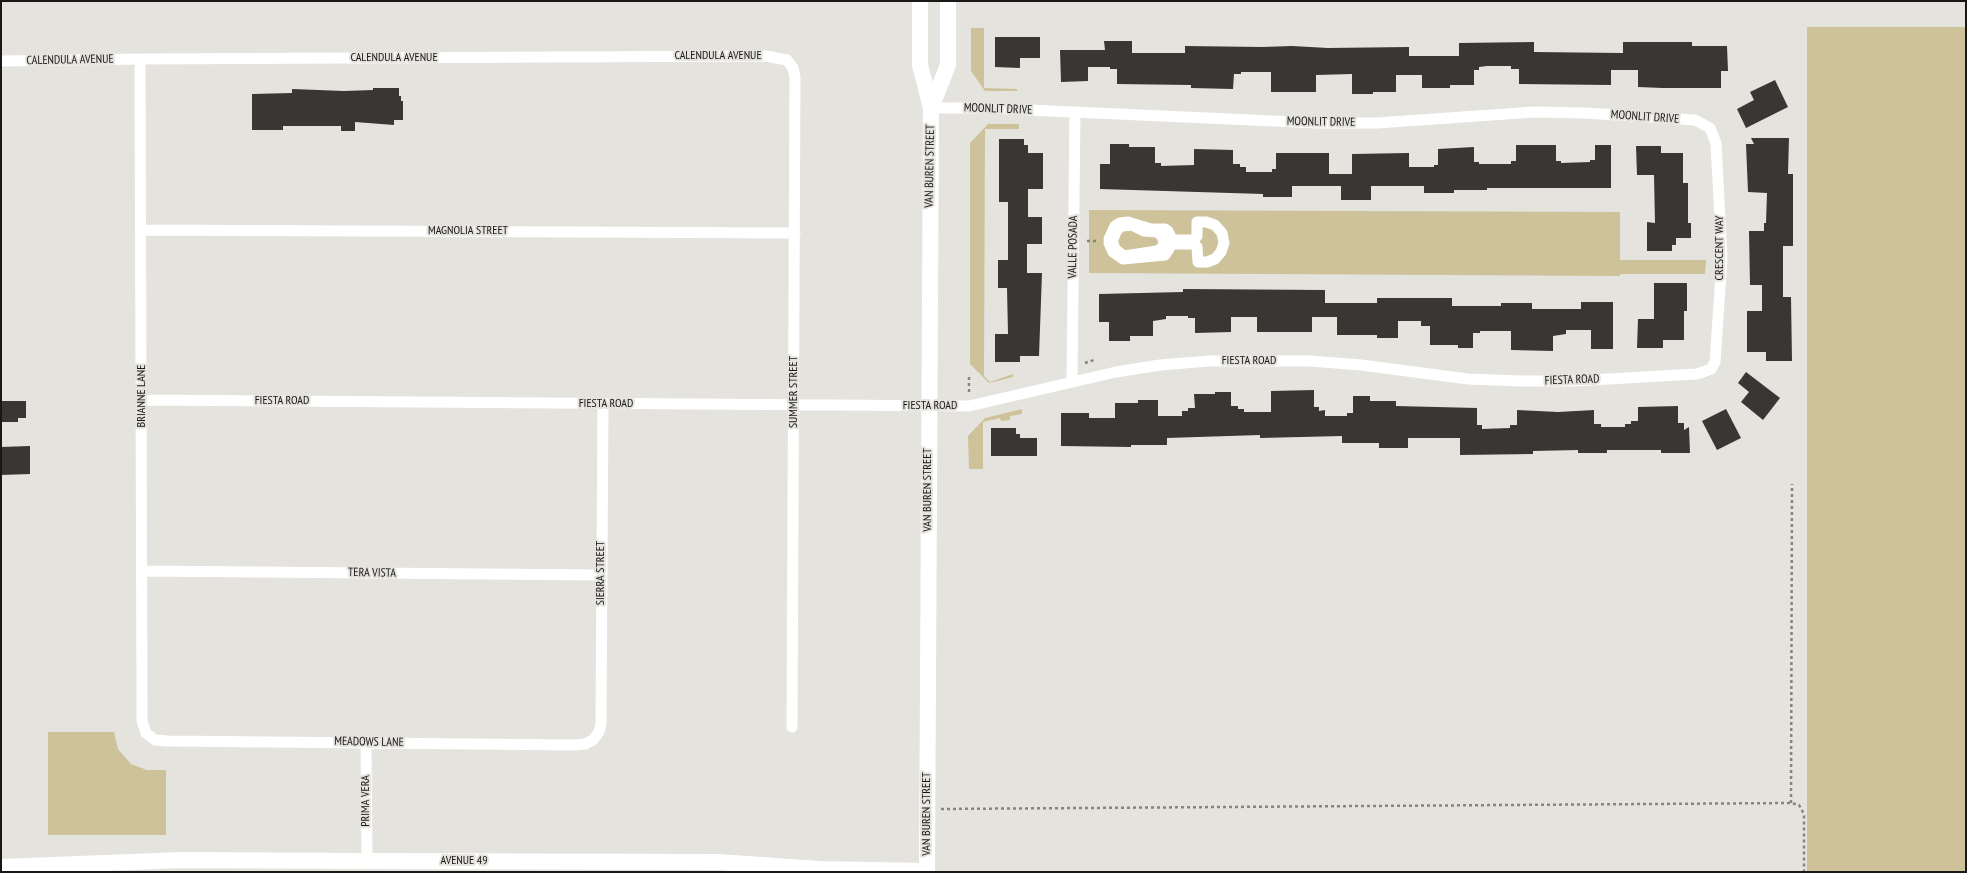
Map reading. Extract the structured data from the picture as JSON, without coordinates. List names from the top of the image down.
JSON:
{
  "streets": {
    "street": [
      "CALENDULA AVENUE",
      "MOONLIT DRIVE",
      "VAN BUREN STREET",
      "MAGNOLIA STREET",
      "VALLE POSADA",
      "CRESCENT WAY",
      "FIESTA ROAD",
      "SUMMER STREET",
      "BRIANNE LANE",
      "TERA VISTA",
      "SIERRA STREET",
      "MEADOWS LANE",
      "PRIMA VERA",
      "AVENUE 49"
    ]
  },
  "crossings": [
    ["CALENDULA AVENUE", "SUMMER STREET"],
    ["CALENDULA AVENUE", "BRIANNE LANE"],
    ["MOONLIT DRIVE", "VAN BUREN STREET"],
    ["MOONLIT DRIVE", "VALLE POSADA"],
    ["MOONLIT DRIVE", "CRESCENT WAY"],
    ["VAN BUREN STREET", "FIESTA ROAD"],
    ["VAN BUREN STREET", "AVENUE 49"],
    ["MAGNOLIA STREET", "SUMMER STREET"],
    ["MAGNOLIA STREET", "BRIANNE LANE"],
    ["VALLE POSADA", "FIESTA ROAD"],
    ["CRESCENT WAY", "FIESTA ROAD"],
    ["FIESTA ROAD", "SUMMER STREET"],
    ["FIESTA ROAD", "BRIANNE LANE"],
    ["FIESTA ROAD", "SIERRA STREET"],
    ["BRIANNE LANE", "TERA VISTA"],
    ["BRIANNE LANE", "MEADOWS LANE"],
    ["TERA VISTA", "SIERRA STREET"],
    ["SIERRA STREET", "MEADOWS LANE"],
    ["MEADOWS LANE", "PRIMA VERA"],
    ["PRIMA VERA", "AVENUE 49"]
  ]
}
